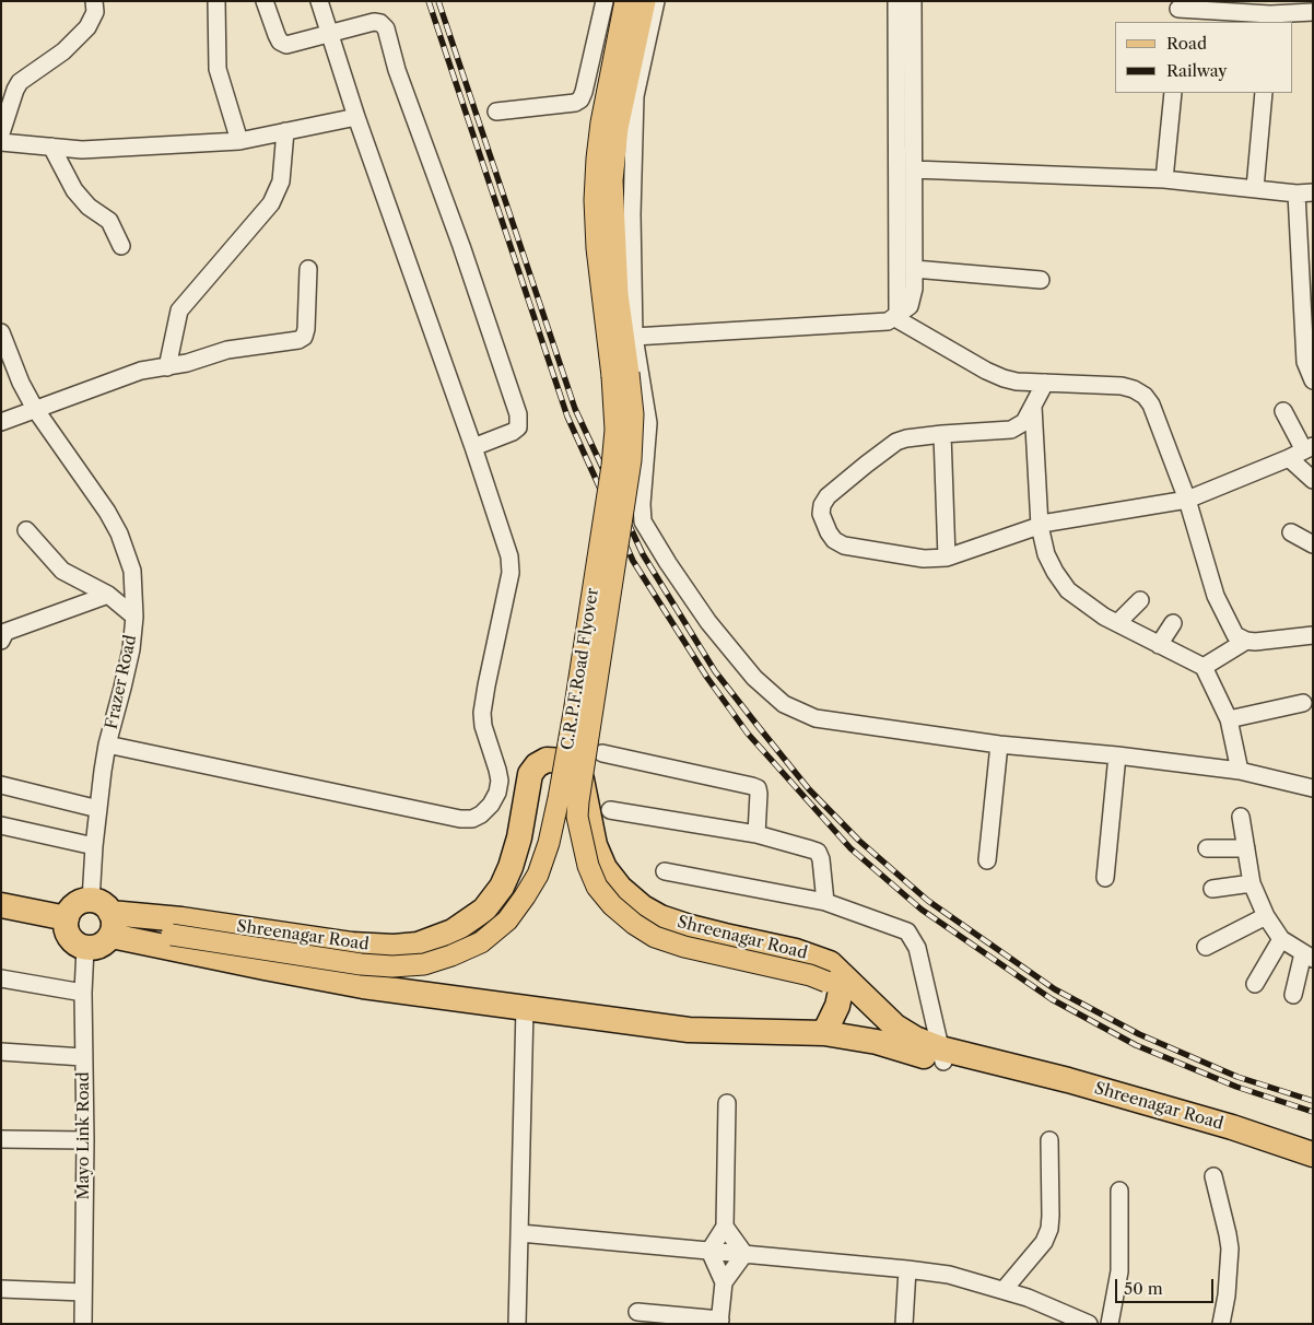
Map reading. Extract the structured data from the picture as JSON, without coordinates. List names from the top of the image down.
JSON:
{
  "streets": {
    "highway": ["Shreenagar Road"],
    "main road": ["C.R.P.F.Road Flyover"],
    "street": ["Frazer Road", "Mayo Link Road"]
  },
  "crossings": [
    ["C.R.P.F.Road Flyover", "Frazer Road"],
    ["C.R.P.F.Road Flyover", "Shreenagar Road"],
    ["C.R.P.F.Road Flyover", "Mayo Link Road"],
    ["Frazer Road", "Shreenagar Road"],
    ["Frazer Road", "Mayo Link Road"],
    ["Shreenagar Road", "Mayo Link Road"]
  ],
  "legend": ["Road", "Railway"],
  "scale_bar": "50 m"
}
